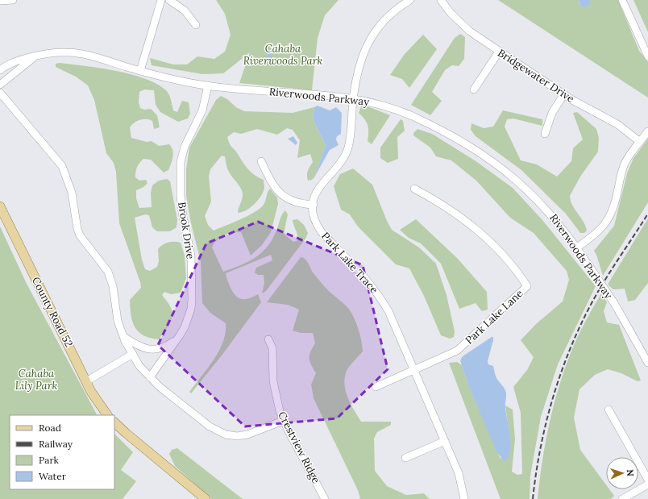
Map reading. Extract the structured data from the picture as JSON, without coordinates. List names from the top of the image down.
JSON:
{
  "streets": {
    "main road": ["County Road 52"],
    "street": [
      "Bridgewater Drive",
      "Riverwoods Parkway",
      "Brook Drive",
      "Park Lake Trace",
      "Park Lake Lane",
      "Crestview Ridge"
    ]
  },
  "crossings": [
    ["Riverwoods Parkway", "Brook Drive"],
    ["Riverwoods Parkway", "Park Lake Trace"],
    ["Park Lake Trace", "Park Lake Lane"]
  ],
  "parks": ["Cahaba Riverwoods Park", "Cahaba Lily Park"],
  "legend": [
    "Road",
    "Railway",
    "Park",
    "Water"
  ],
  "north": "right"
}
